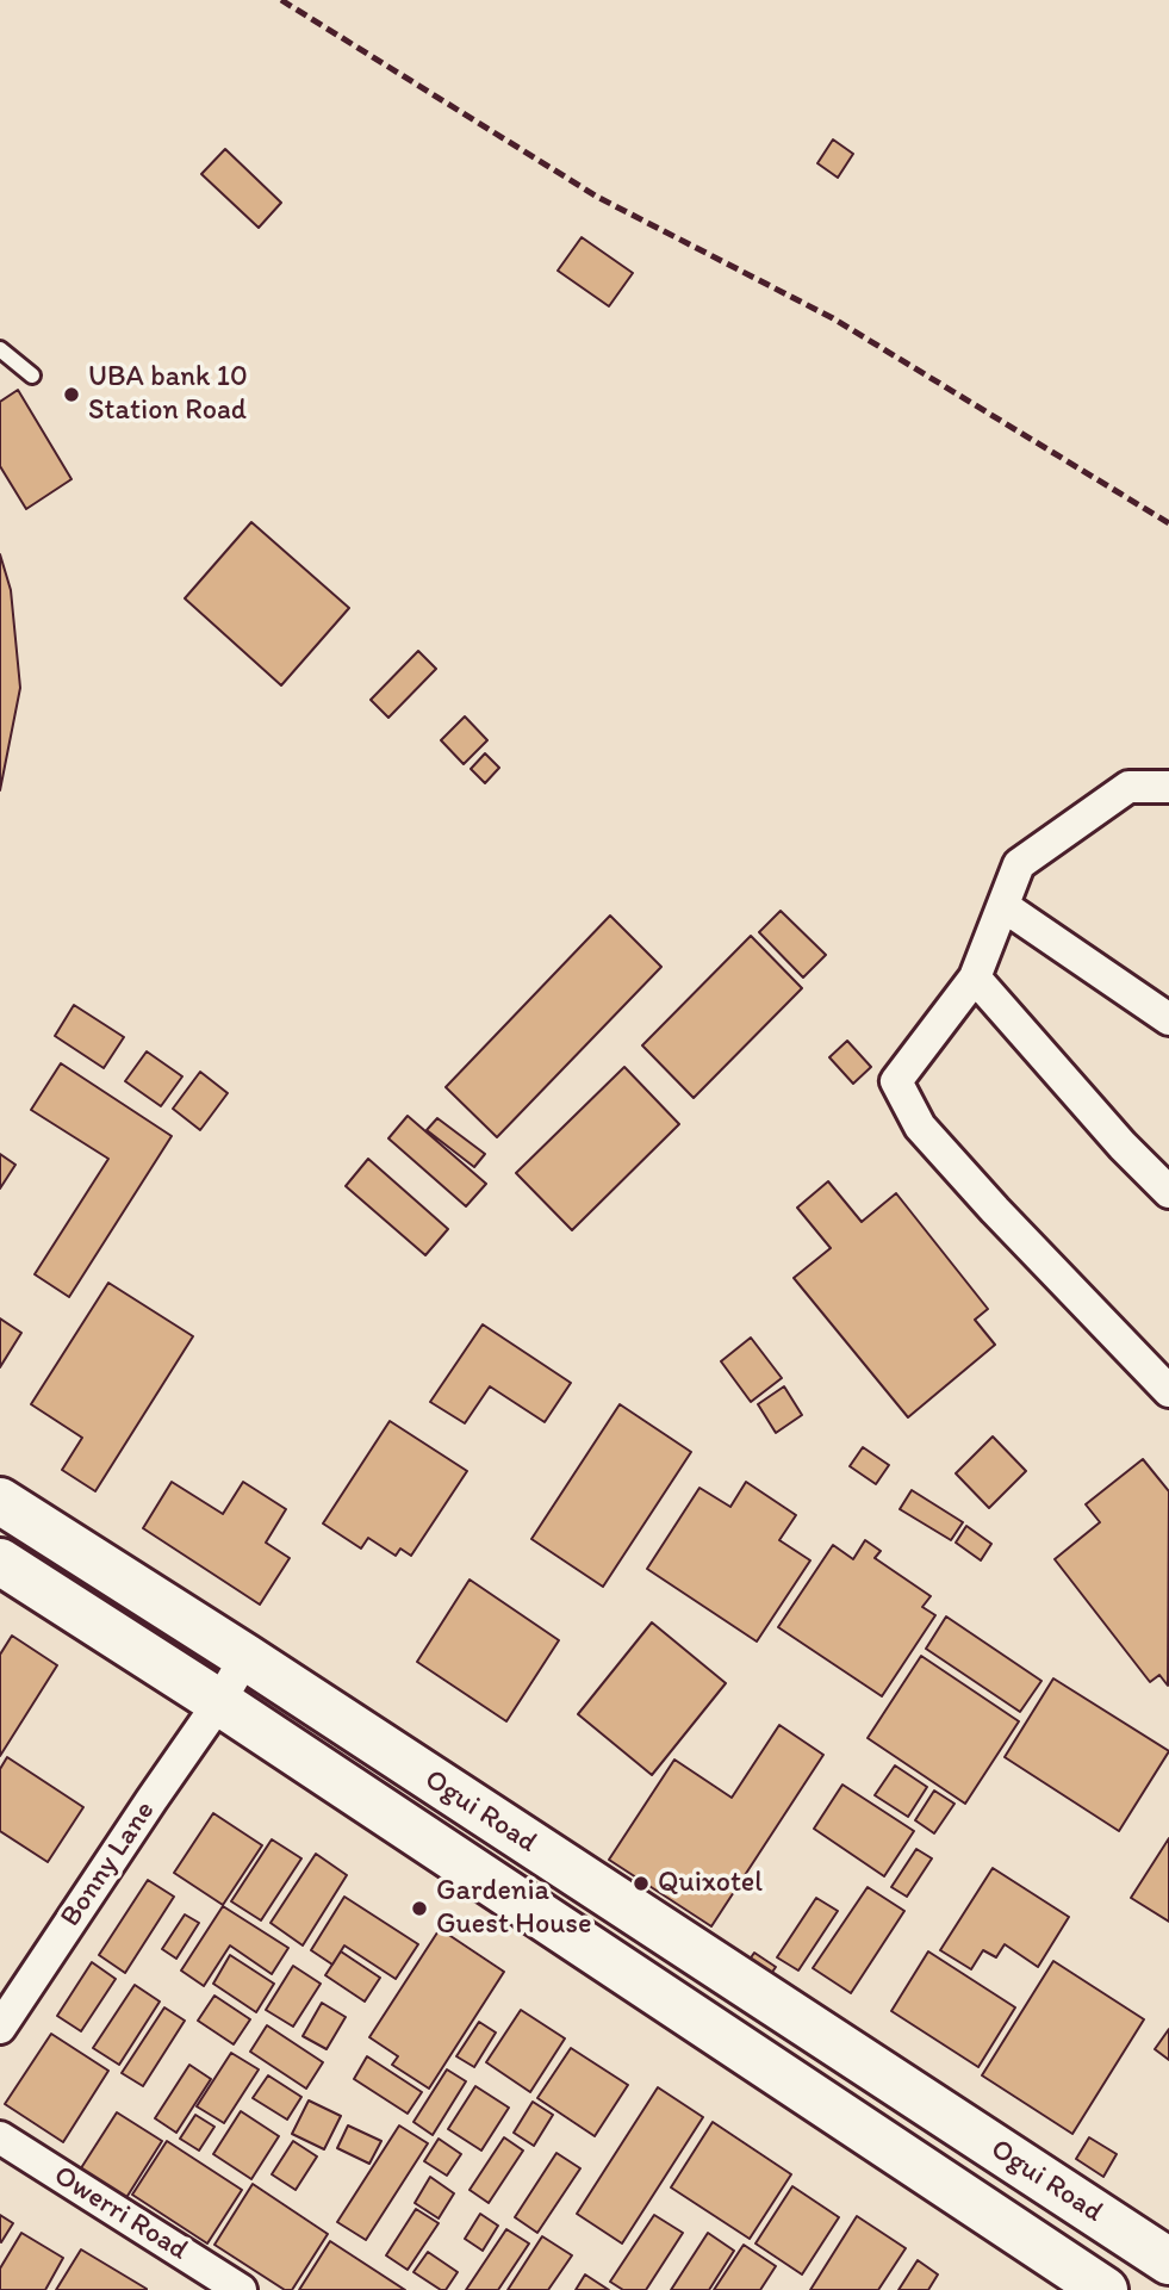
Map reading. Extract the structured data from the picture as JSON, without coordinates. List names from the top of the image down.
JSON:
{
  "streets": {
    "main road": ["Ogui Road"],
    "street": ["Bonny Lane", "Owerri Road"]
  },
  "crossings": [
    ["Ogui Road", "Bonny Lane"]
  ],
  "places": ["UBA bank 10 Station Road", "Quixotel", "Gardenia Guest House"]
}
